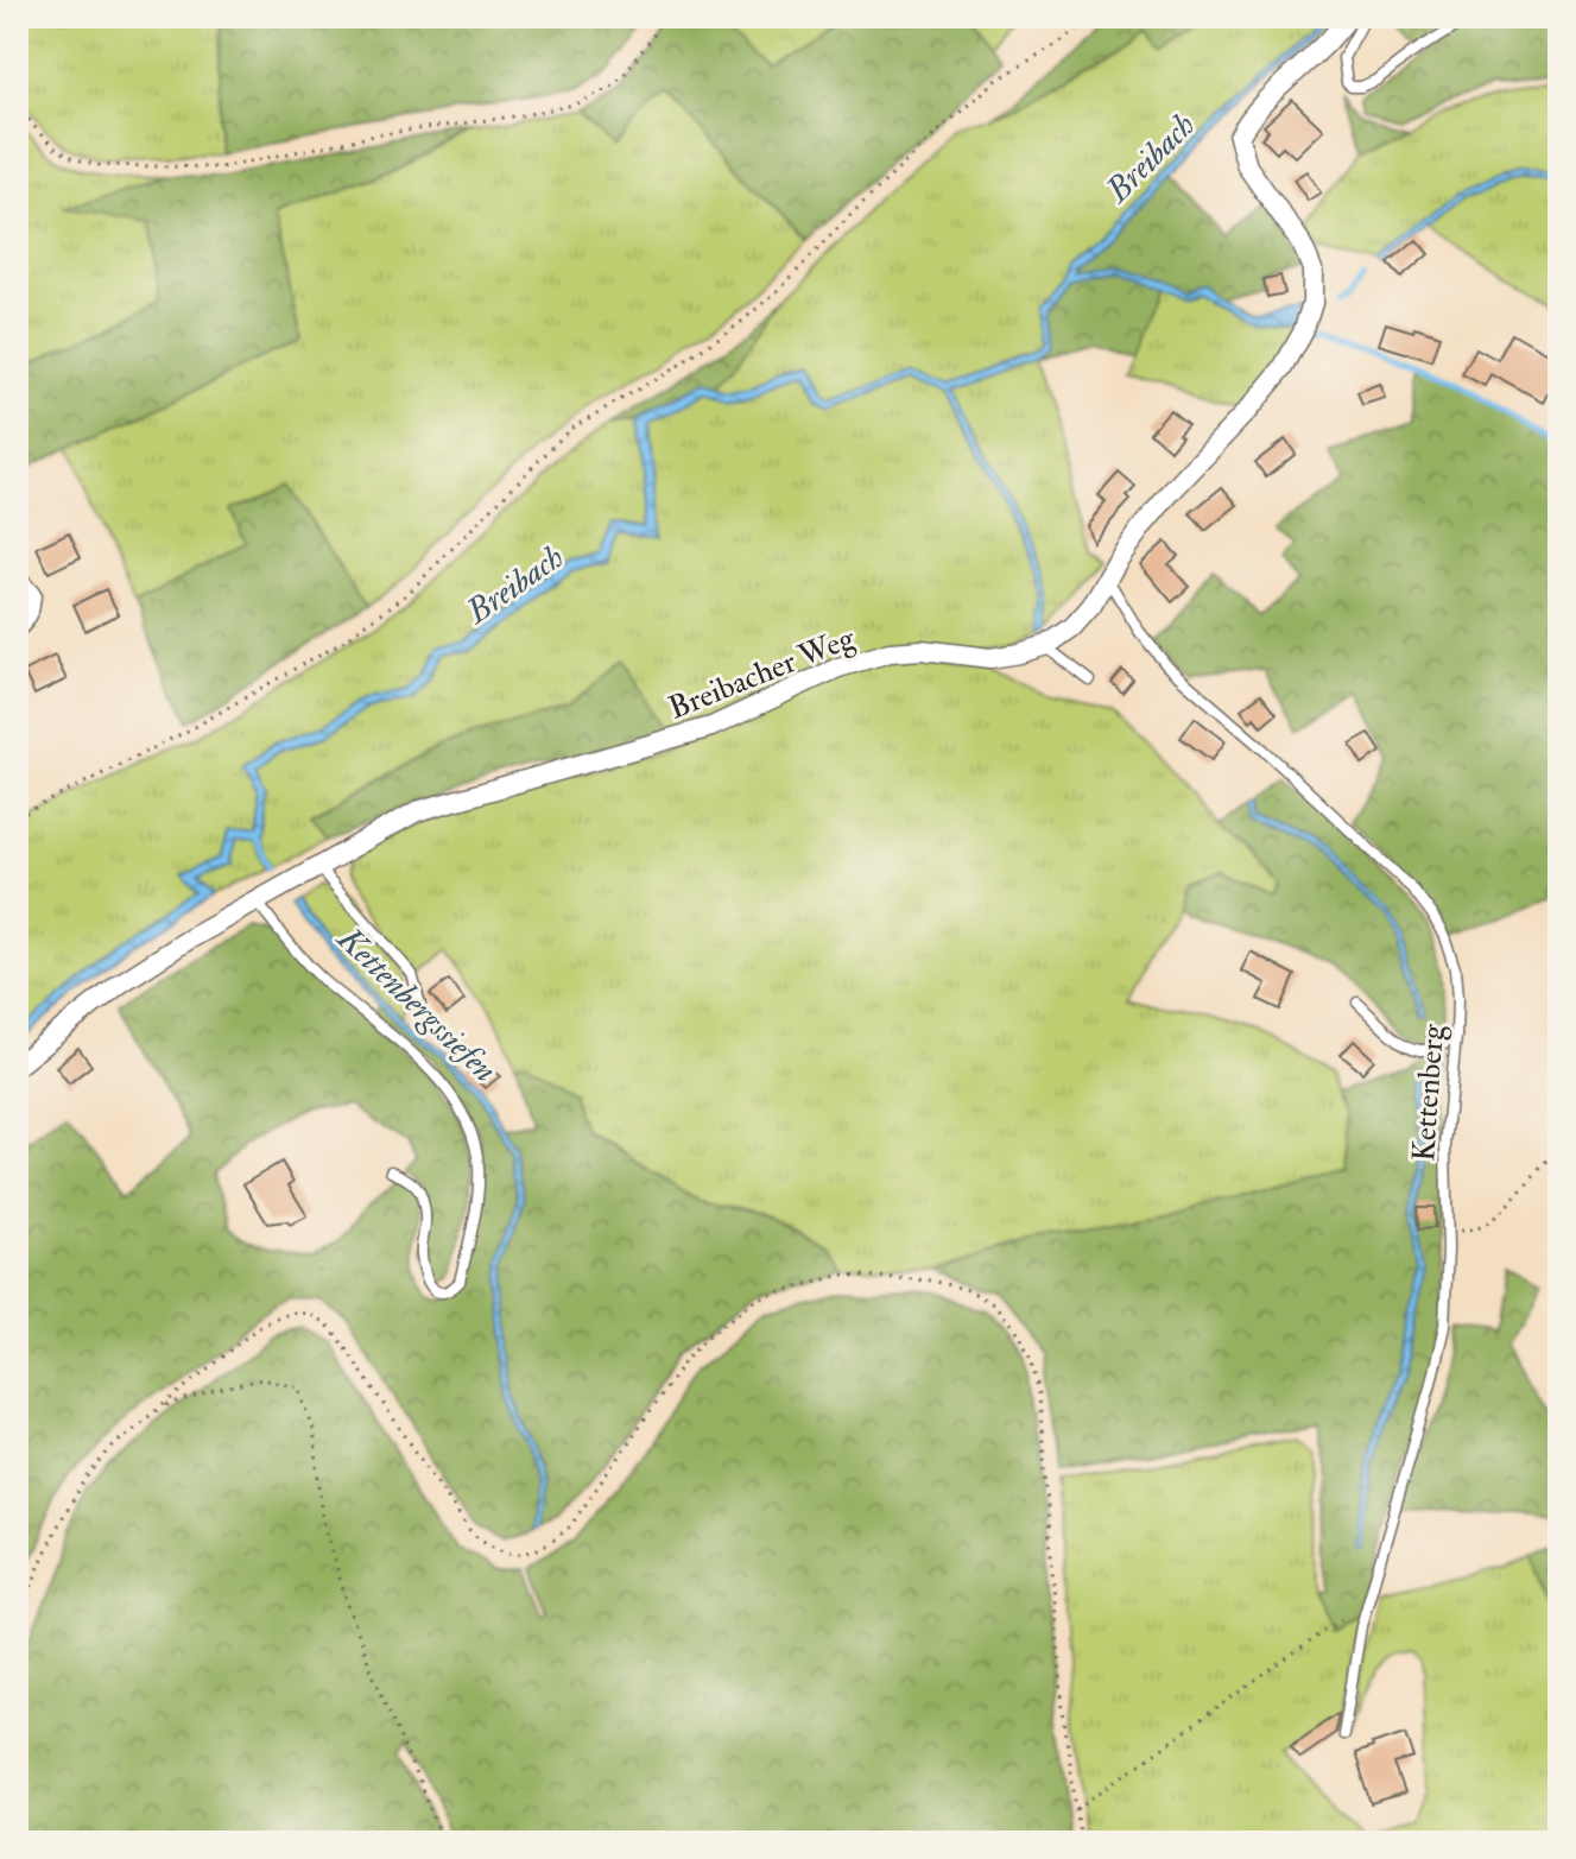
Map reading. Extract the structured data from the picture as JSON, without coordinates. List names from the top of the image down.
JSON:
{
  "streets": {
    "street": ["Breibacher Weg"],
    "lane": ["Kettenberg"]
  },
  "crossings": [
    ["Breibacher Weg", "Kettenberg"]
  ],
  "water": ["Breibach", "Kettenbergssiefen"]
}
